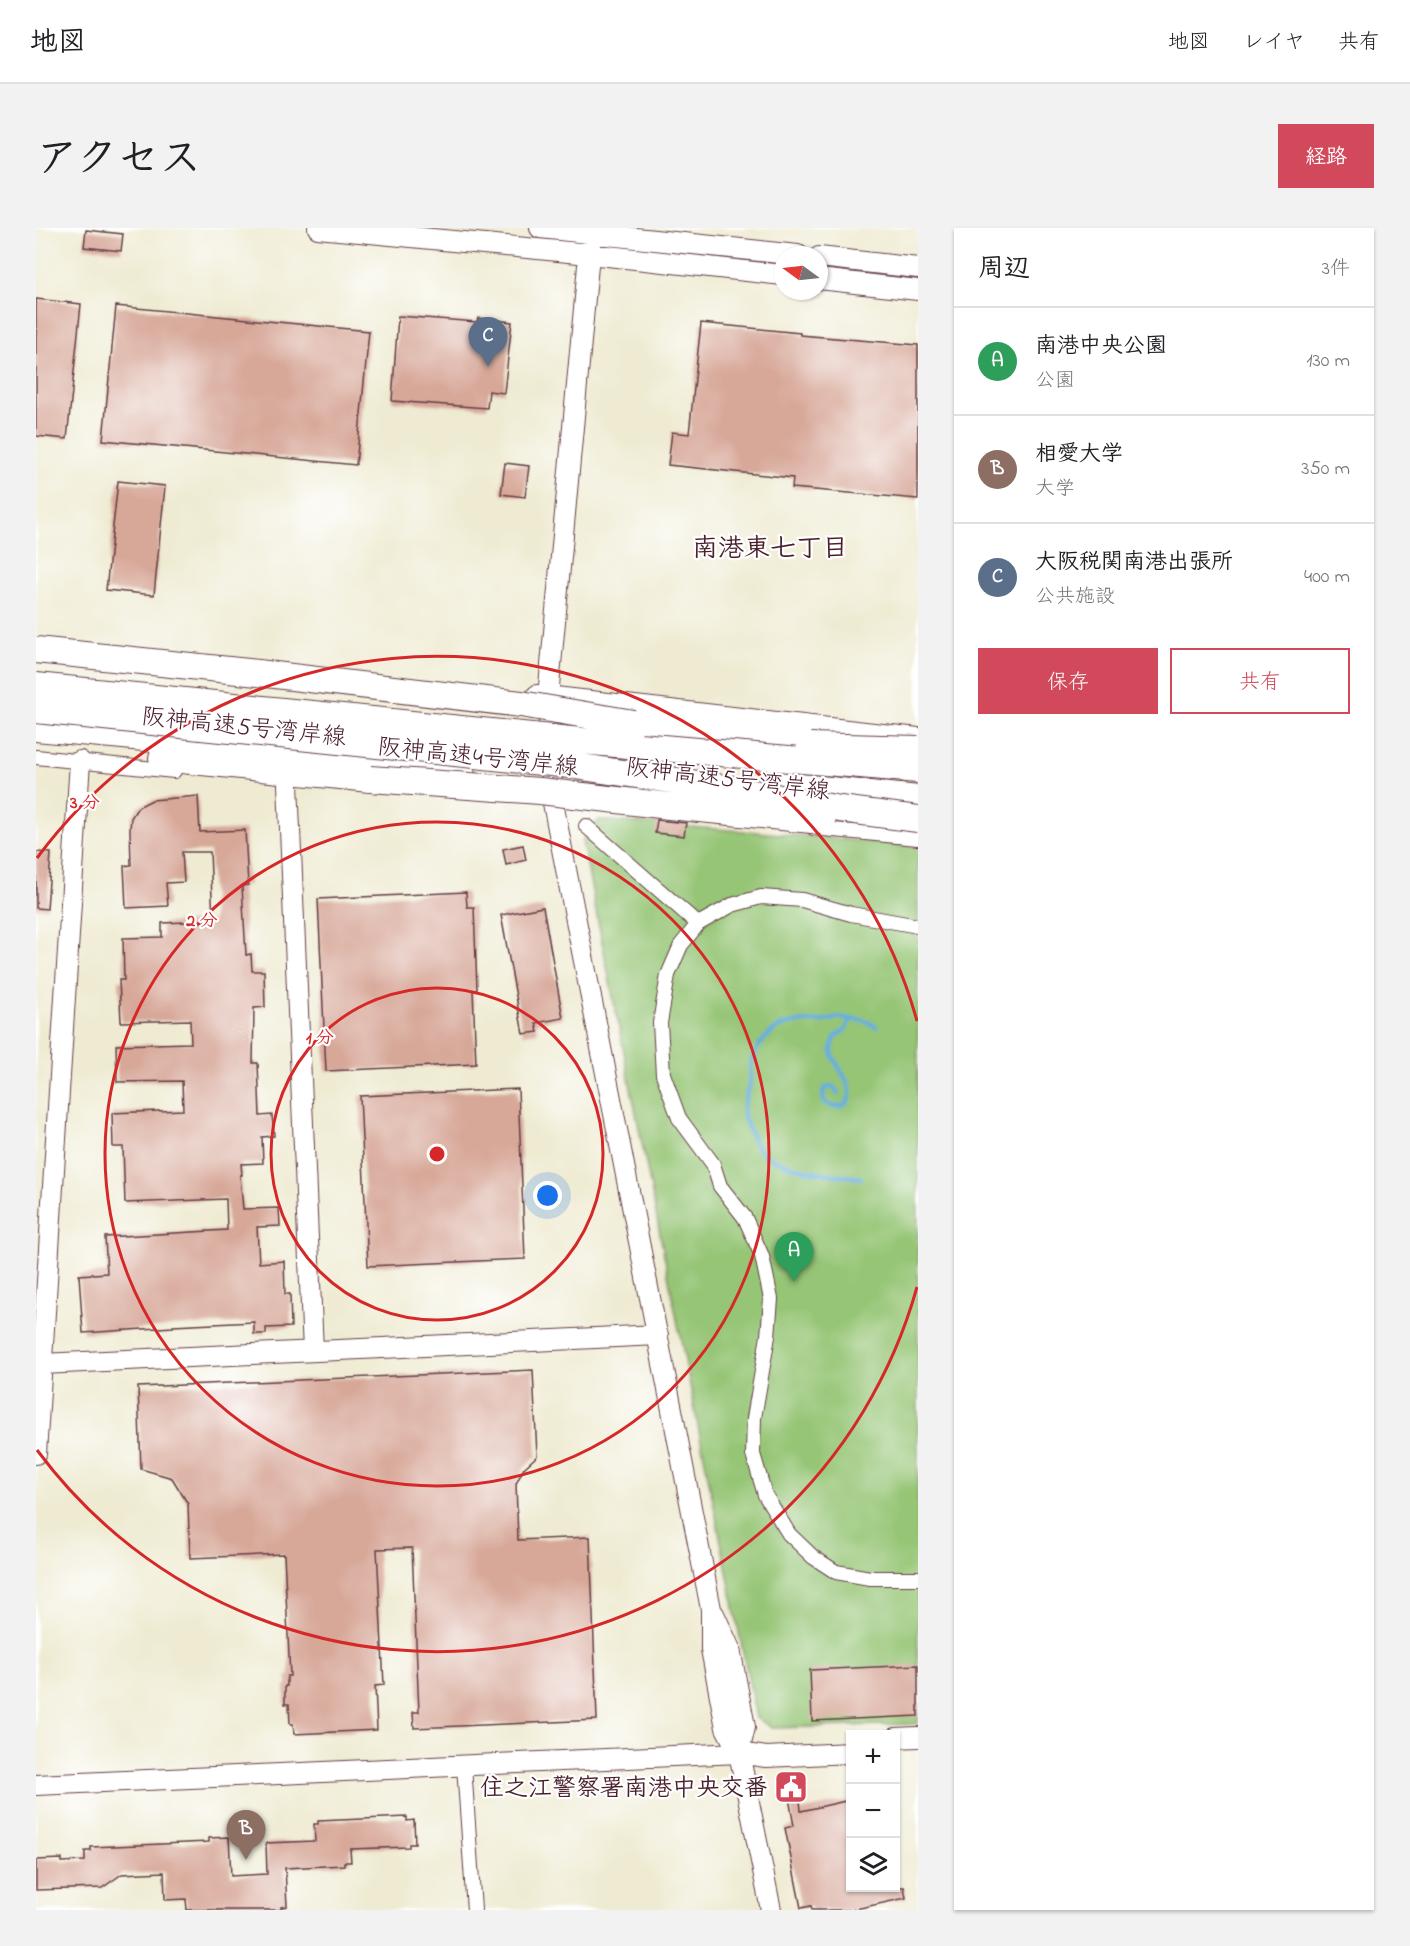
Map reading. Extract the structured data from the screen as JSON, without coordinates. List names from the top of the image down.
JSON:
{
  "streets": {
    "highway": ["阪神高速5号湾岸線", "阪神高速4号湾岸線"]
  },
  "districts": ["南港東七丁目"],
  "places": {
    "public building": ["住之江警察署南港中央交番"]
  },
  "north": "left",
  "page": {
    "header": "地図",
    "nav": ["地図", "レイヤ", "共有"],
    "title": "アクセス",
    "buttons": [
      "経路",
      ["保存", "共有"]
    ],
    "heading": ["周辺", "3件"],
    "list": [
      {
        "mark": "A",
        "name": "南港中央公園",
        "note": "公園",
        "value": "130 m"
      },
      {
        "mark": "B",
        "name": "相愛大学",
        "note": "大学",
        "value": "350 m"
      },
      {
        "mark": "C",
        "name": "大阪税関南港出張所",
        "note": "公共施設",
        "value": "400 m"
      }
    ],
    "pins": ["C", "A", "B"],
    "map_buttons": ["+", "−"]
  },
  "rings": ["3 分", "2 分", "1 分"]
}
